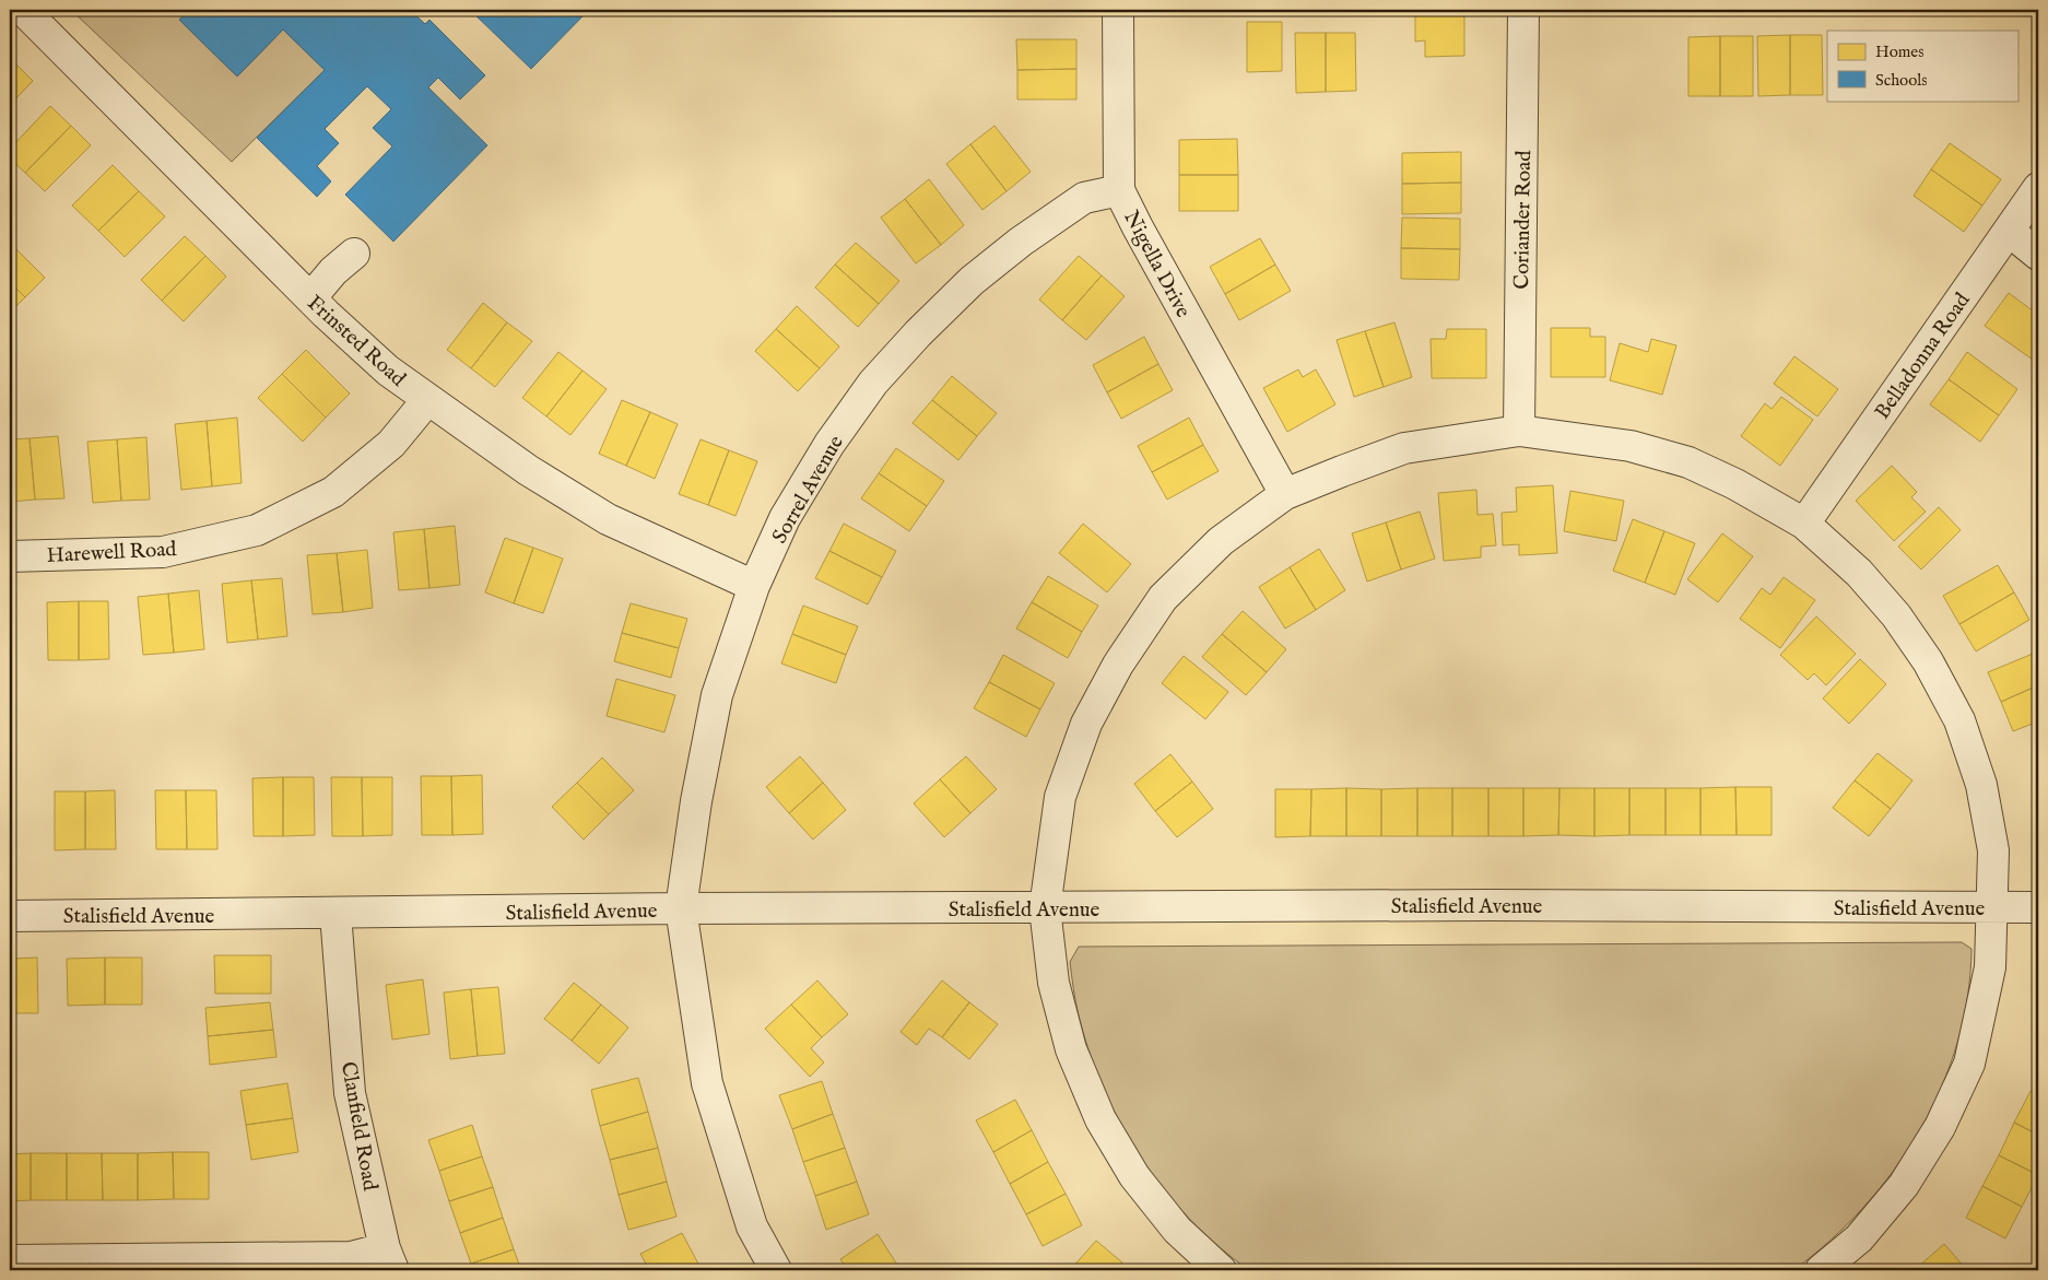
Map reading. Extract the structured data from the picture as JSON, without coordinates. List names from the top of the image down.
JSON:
{
  "streets": {
    "street": [
      "Coriander Road",
      "Nigella Drive",
      "Frinsted Road",
      "Belladonna Road",
      "Sorrel Avenue",
      "Harewell Road",
      "Stalisfield Avenue",
      "Clanfield Road"
    ]
  },
  "crossings": [
    ["Nigella Drive", "Sorrel Avenue"],
    ["Frinsted Road", "Sorrel Avenue"],
    ["Frinsted Road", "Harewell Road"],
    ["Sorrel Avenue", "Stalisfield Avenue"],
    ["Stalisfield Avenue", "Clanfield Road"]
  ],
  "legend": ["Homes", "Schools"]
}
